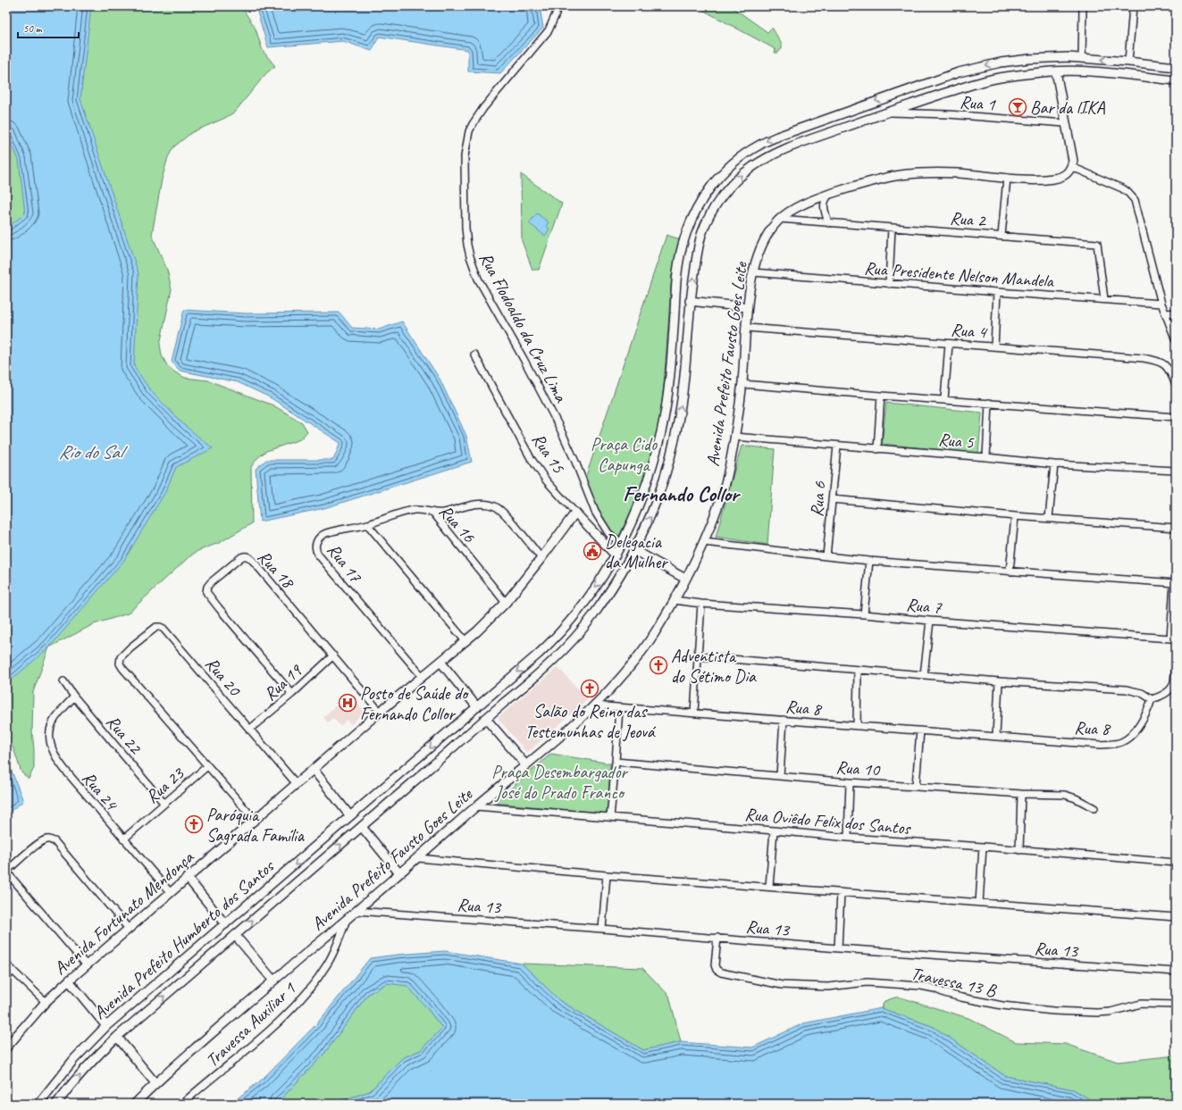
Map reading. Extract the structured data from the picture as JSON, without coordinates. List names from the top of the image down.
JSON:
{
  "streets": {
    "street": [
      "Rua 1",
      "Rua 2",
      "Rua Presidente Nelson Mandela",
      "Rua Flodoaldo da Cruz Lima",
      "Rua 4",
      "Avenida Prefeito Fausto Goes Leite",
      "Rua 5",
      "Rua 15",
      "Rua 6",
      "Rua 16",
      "Rua 17",
      "Rua 18",
      "Rua 7",
      "Rua 20",
      "Rua 19",
      "Rua 8",
      "Rua 22",
      "Rua 10",
      "Rua 23",
      "Rua 24",
      "Rua Oviêdo Felix dos Santos",
      "Rua 13",
      "Avenida Fortunato Mendonça",
      "Avenida Prefeito Humberto dos Santos",
      "Travessa 13 B",
      "Travessa Auxiliar 1"
    ]
  },
  "crossings": [
    ["Rua 1", "Avenida Prefeito Humberto dos Santos"],
    ["Rua 2", "Rua Presidente Nelson Mandela"],
    ["Rua 2", "Avenida Prefeito Fausto Goes Leite"],
    ["Rua Presidente Nelson Mandela", "Avenida Prefeito Fausto Goes Leite"],
    ["Rua Flodoaldo da Cruz Lima", "Avenida Prefeito Humberto dos Santos"],
    ["Rua 4", "Avenida Prefeito Fausto Goes Leite"],
    ["Avenida Prefeito Fausto Goes Leite", "Rua 5"],
    ["Avenida Prefeito Fausto Goes Leite", "Rua 7"],
    ["Avenida Prefeito Fausto Goes Leite", "Rua 8"],
    ["Avenida Prefeito Fausto Goes Leite", "Rua Oviêdo Felix dos Santos"],
    ["Avenida Prefeito Fausto Goes Leite", "Rua 13"],
    ["Avenida Prefeito Fausto Goes Leite", "Travessa Auxiliar 1"],
    ["Rua 5", "Rua 6"],
    ["Rua 15", "Avenida Fortunato Mendonça"],
    ["Rua 15", "Avenida Prefeito Humberto dos Santos"],
    ["Rua 6", "Rua 7"],
    ["Rua 16", "Rua 17"],
    ["Rua 16", "Avenida Fortunato Mendonça"],
    ["Rua 17", "Avenida Fortunato Mendonça"],
    ["Rua 18", "Rua 19"],
    ["Rua 18", "Avenida Fortunato Mendonça"],
    ["Rua 20", "Rua 19"],
    ["Rua 20", "Rua 23"],
    ["Rua 20", "Avenida Fortunato Mendonça"],
    ["Rua 22", "Rua 23"],
    ["Rua 22", "Rua 24"],
    ["Rua 23", "Rua 24"],
    ["Rua 24", "Avenida Fortunato Mendonça"],
    ["Rua 13", "Travessa 13 B"]
  ],
  "districts": ["Fernando Collor"],
  "water": ["Rio do Sal"],
  "parks": ["Praça Cido Capunga", "Praça Desembargador José do Prado Franco"],
  "places": {
    "bar": ["Bar da lIKA"],
    "public building": ["Delegacia da Mulher"],
    "church": ["Adventista do Sétimo Dia", "Salão do Reino das Testemunhas de Jeová", "Paróquia Sagrada Família"],
    "hospital": ["Posto de Saúde do Fernando Collor"]
  },
  "scale_bar": "50 m"
}
